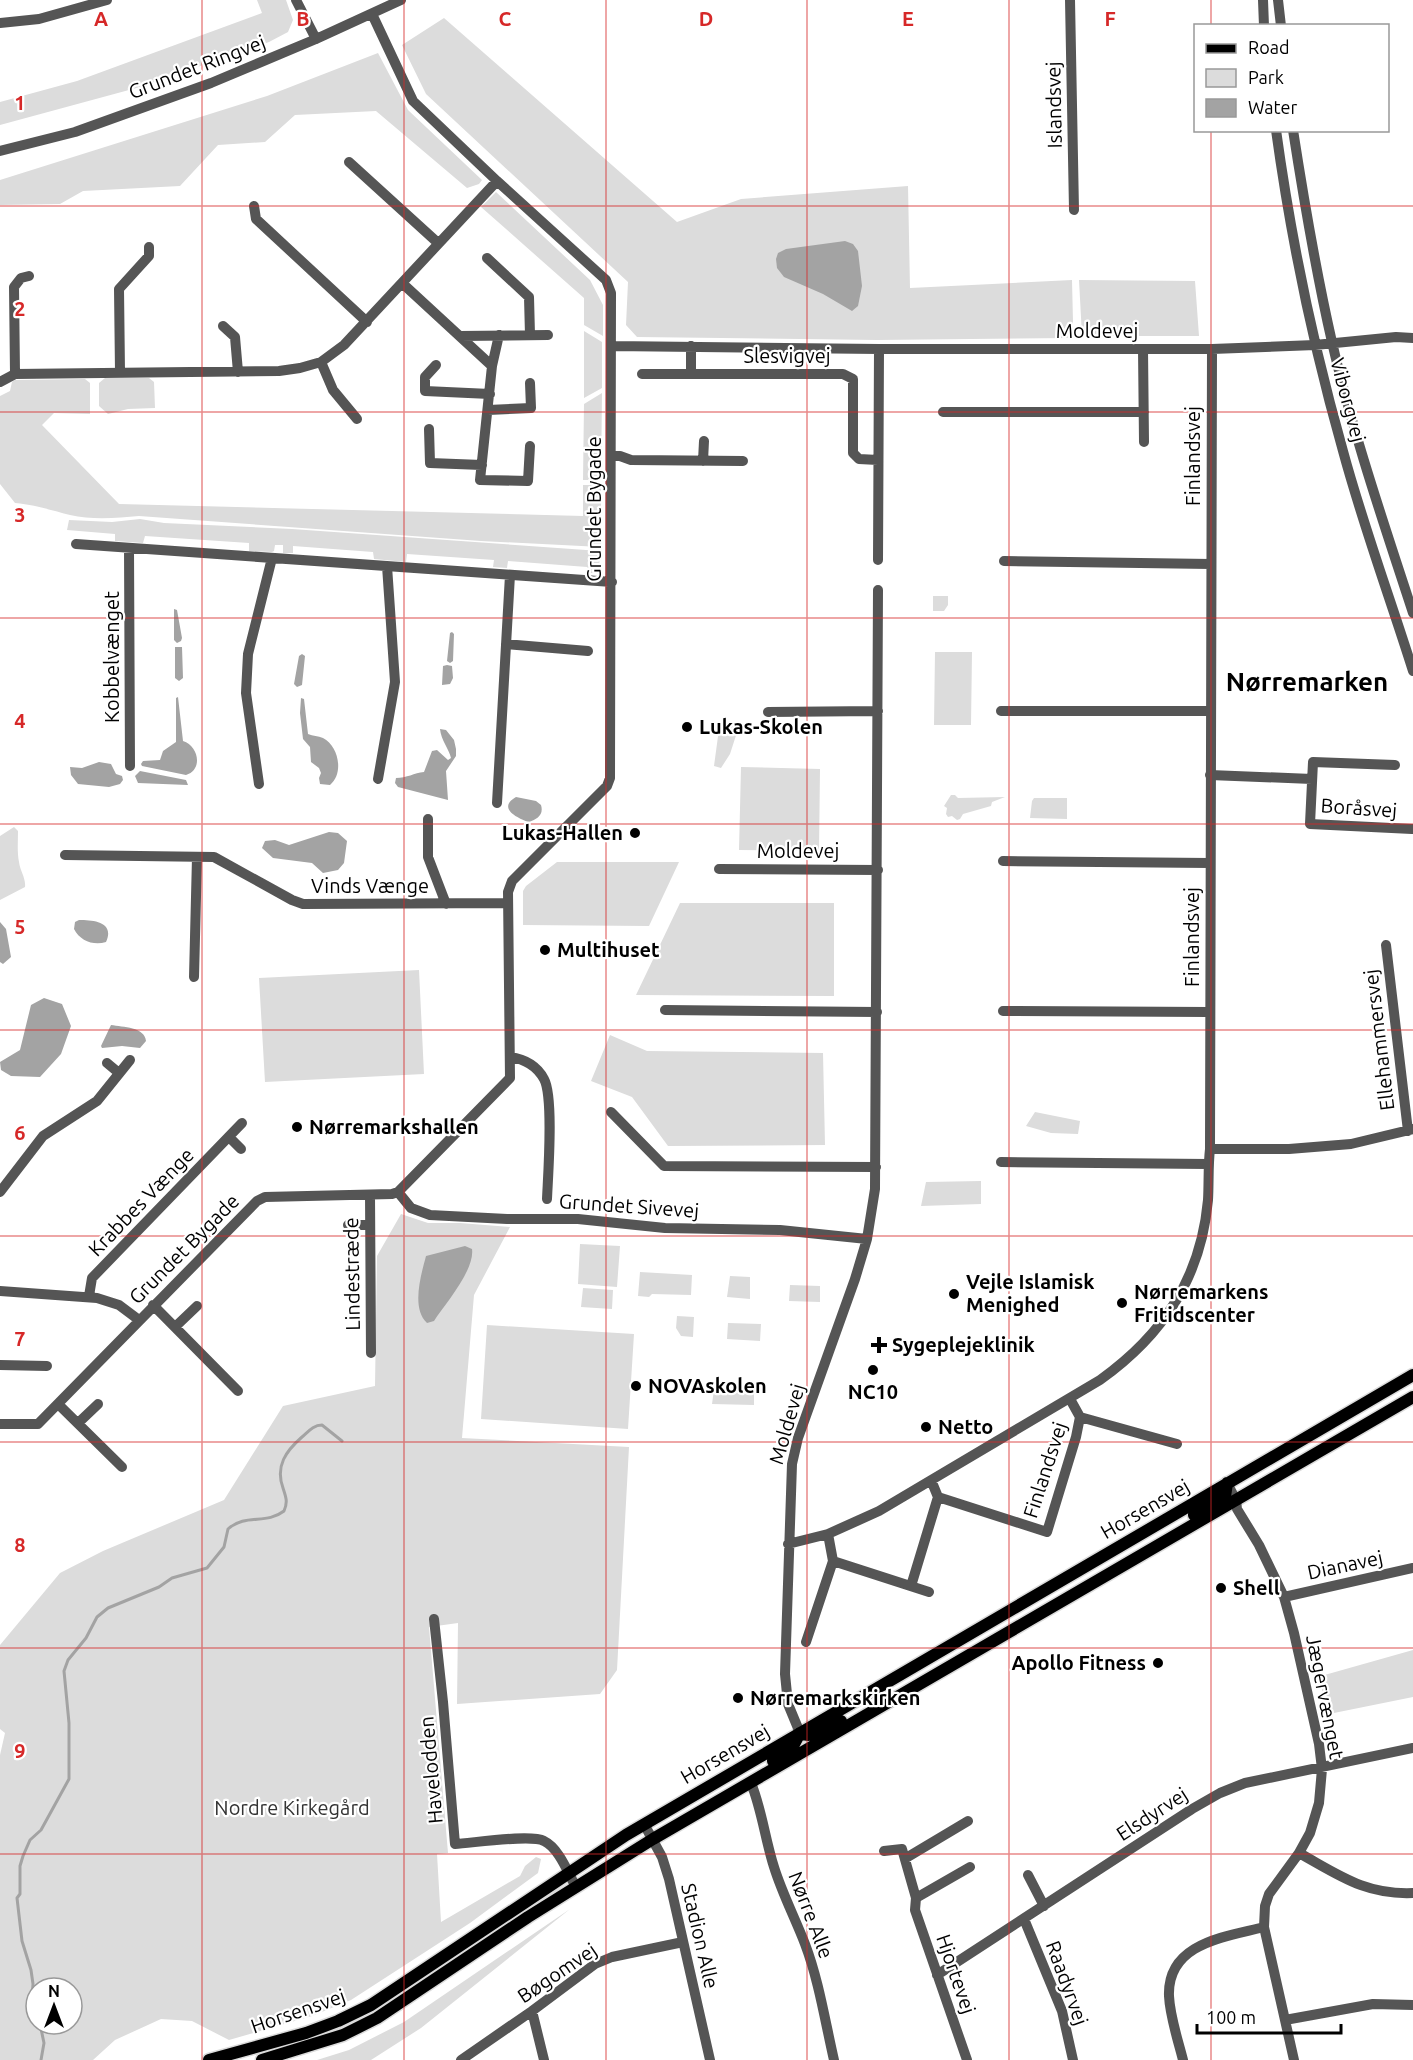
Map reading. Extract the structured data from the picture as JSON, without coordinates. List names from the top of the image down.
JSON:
{
  "streets": {
    "main road": ["Horsensvej"],
    "street": [
      "Grundet Ringvej",
      "Islandsvej",
      "Moldevej",
      "Slesvigvej",
      "Viborgvej",
      "Finlandsvej",
      "Grundet Bygade",
      "Kobbelvænget",
      "Boråsvej",
      "Vinds Vænge",
      "Ellehammersvej",
      "Krabbes Vænge",
      "Grundet Sivevej",
      "Lindestræde",
      "Dianavej",
      "Jægervænget",
      "Havelodden",
      "Elsdyrvej",
      "Nørre Alle",
      "Stadion Alle",
      "Bøgomvej",
      "Hjortevej",
      "Raadyrvej"
    ]
  },
  "crossings": [
    ["Grundet Ringvej", "Grundet Bygade"],
    ["Moldevej", "Viborgvej"],
    ["Moldevej", "Finlandsvej"],
    ["Moldevej", "Grundet Bygade"],
    ["Moldevej", "Grundet Sivevej"],
    ["Moldevej", "Horsensvej"],
    ["Finlandsvej", "Boråsvej"],
    ["Finlandsvej", "Ellehammersvej"],
    ["Grundet Bygade", "Vinds Vænge"],
    ["Grundet Bygade", "Grundet Sivevej"],
    ["Grundet Bygade", "Lindestræde"],
    ["Horsensvej", "Jægervænget"],
    ["Horsensvej", "Havelodden"],
    ["Horsensvej", "Nørre Alle"],
    ["Horsensvej", "Stadion Alle"],
    ["Dianavej", "Jægervænget"],
    ["Jægervænget", "Elsdyrvej"],
    ["Elsdyrvej", "Hjortevej"],
    ["Elsdyrvej", "Raadyrvej"],
    ["Stadion Alle", "Bøgomvej"]
  ],
  "districts": ["Nørremarken"],
  "parks": ["Nordre Kirkegård"],
  "places": {
    "other": [
      "Lukas-Skolen",
      "Lukas-Hallen",
      "Multihuset",
      "Nørremarkshallen",
      "Vejle Islamisk Menighed",
      "Nørremarkens Fritidscenter",
      "NC10",
      "NOVAskolen",
      "Netto",
      "Shell",
      "Apollo Fitness",
      "Nørremarkskirken"
    ],
    "health": ["Sygeplejeklinik"]
  },
  "legend": ["Road", "Park", "Water"],
  "scale_bar": "100 m",
  "north": "top",
  "grid": {
    "columns": [
      "A",
      "B",
      "C",
      "D",
      "E",
      "F"
    ],
    "rows": [
      "1",
      "2",
      "3",
      "4",
      "5",
      "6",
      "7",
      "8",
      "9"
    ]
  }
}
